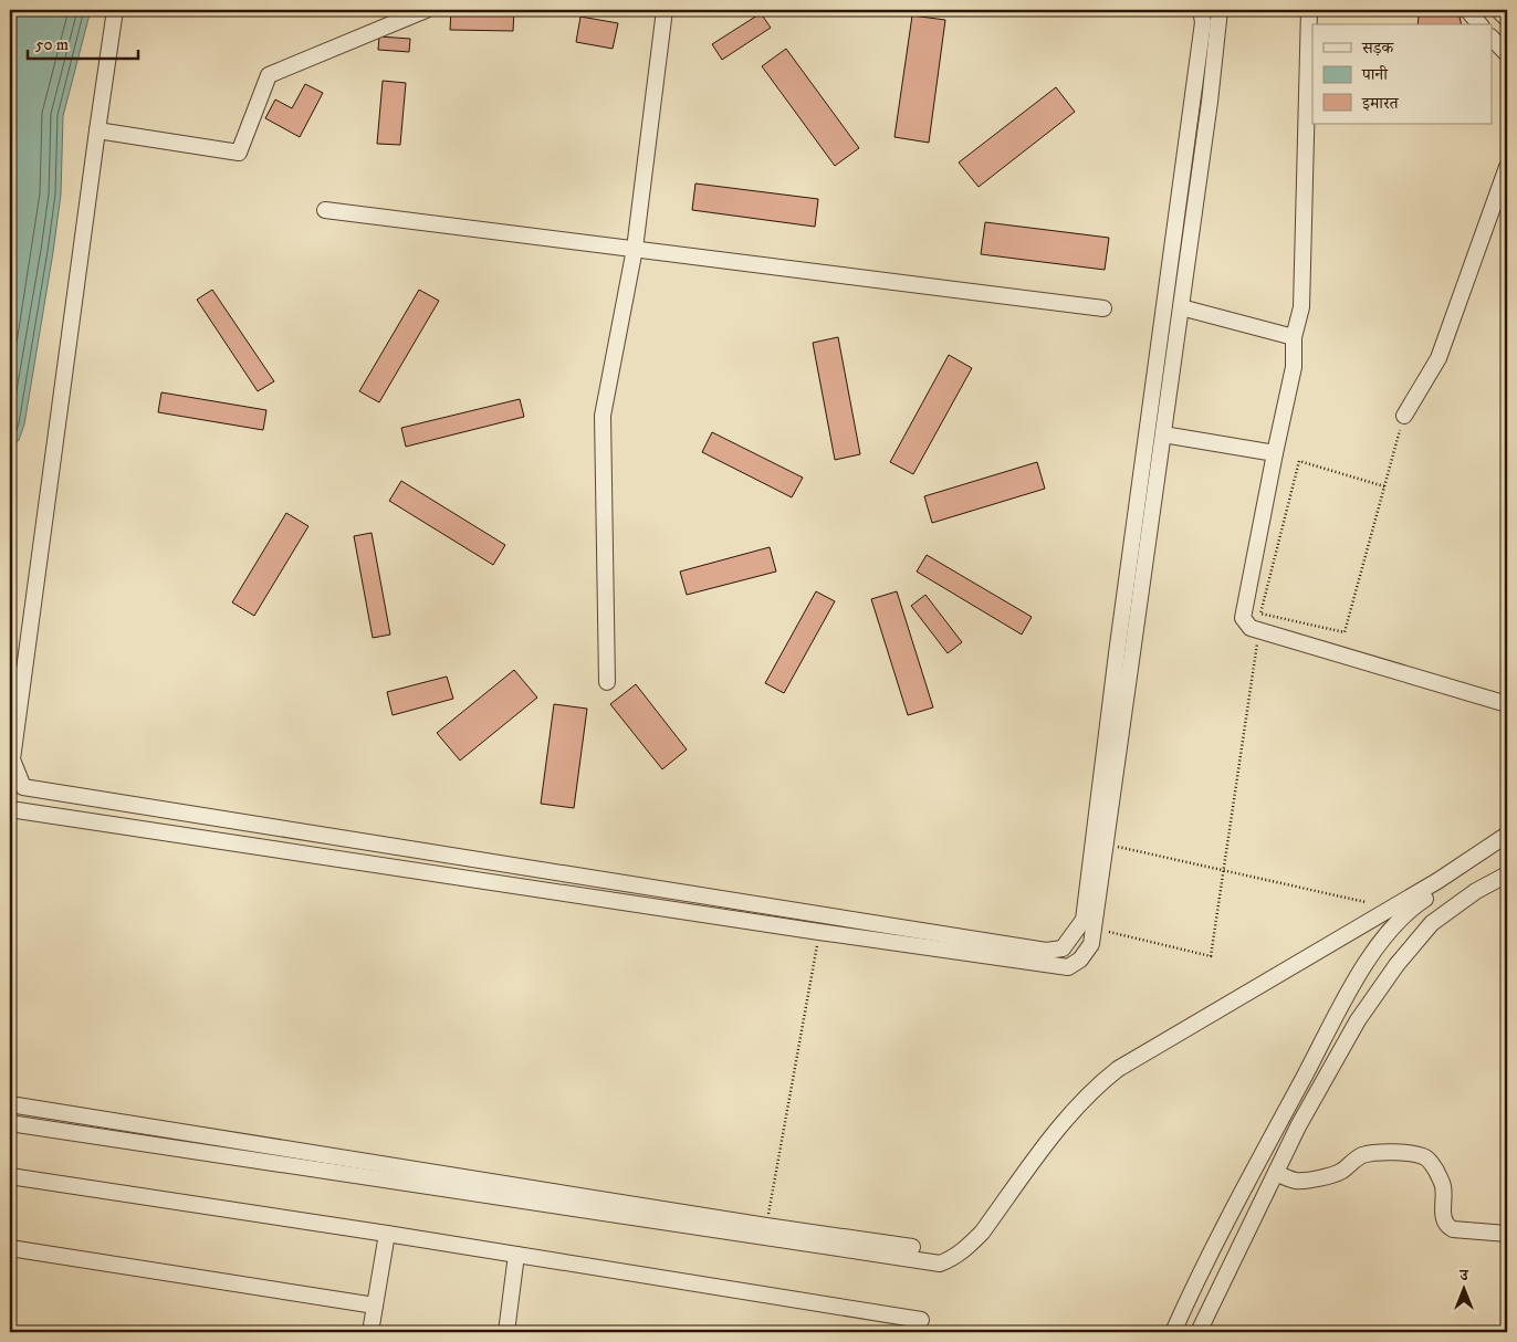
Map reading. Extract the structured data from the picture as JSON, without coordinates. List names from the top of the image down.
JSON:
{
  "legend": ["सड़क", "पानी", "इमारत"],
  "scale_bar": "50 m",
  "north": "top"
}
